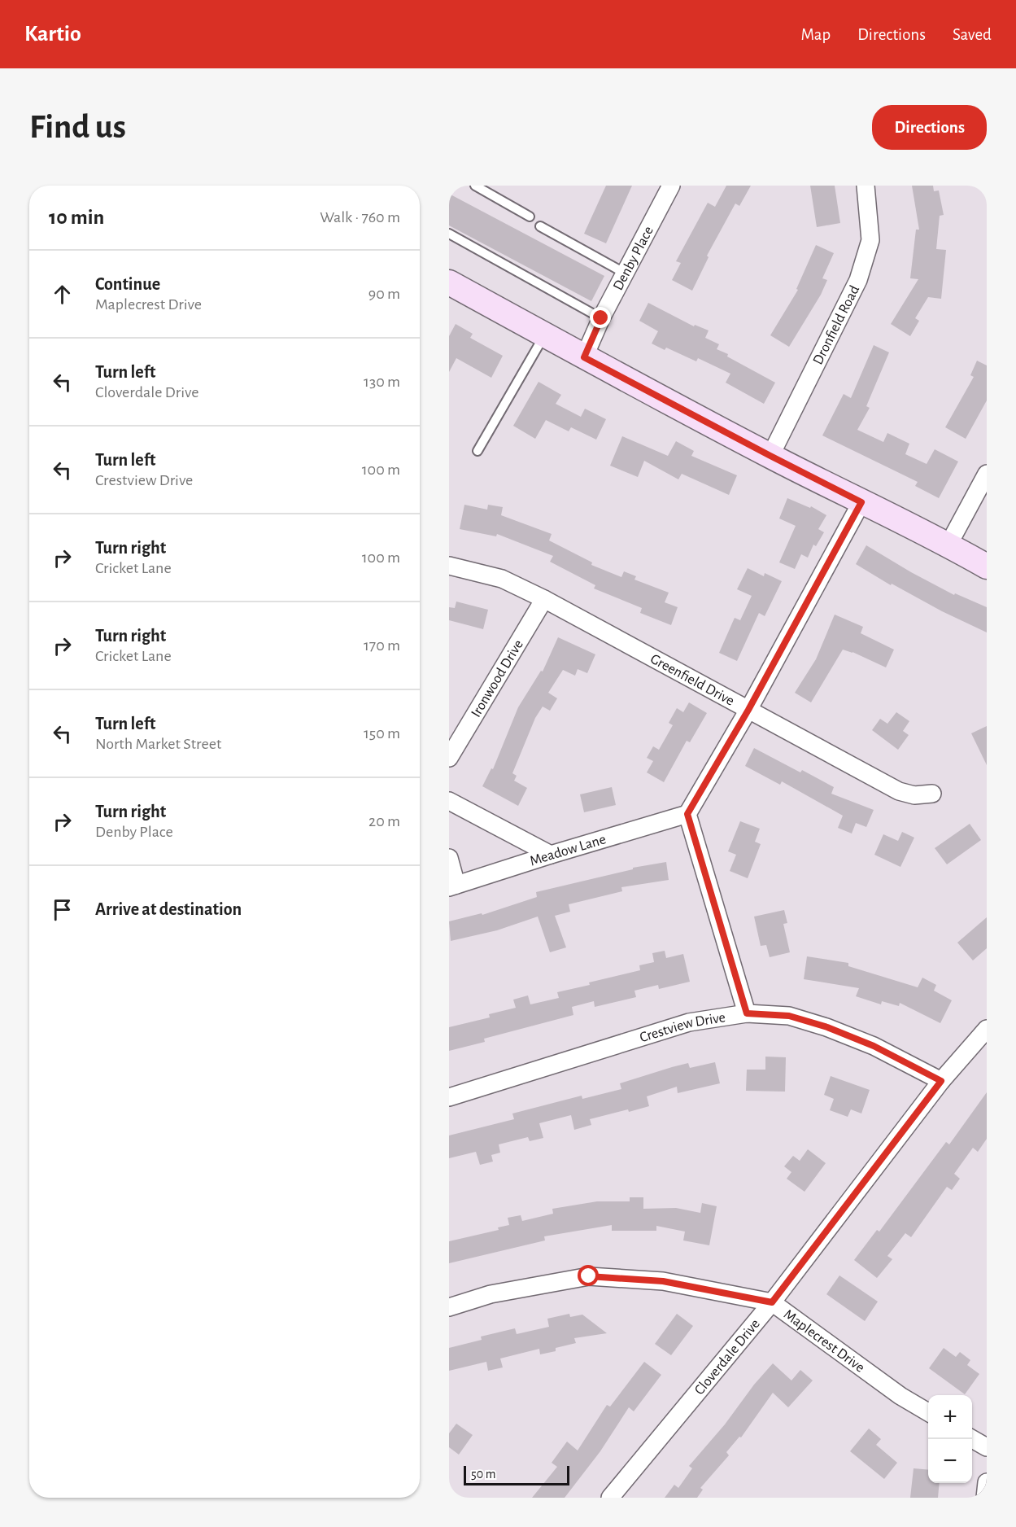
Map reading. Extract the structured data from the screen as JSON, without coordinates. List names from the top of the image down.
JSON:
{
  "streets": {
    "street": [
      "Denby Place",
      "Dronfield Road",
      "Ironwood Drive",
      "Greenfield Drive",
      "Meadow Lane",
      "Crestview Drive",
      "Maplecrest Drive",
      "Cloverdale Drive"
    ]
  },
  "crossings": [
    ["Ironwood Drive", "Greenfield Drive"],
    ["Crestview Drive", "Cloverdale Drive"],
    ["Maplecrest Drive", "Cloverdale Drive"]
  ],
  "scale_bar": "50 m",
  "page": {
    "header": "Kartio",
    "nav": ["Map", "Directions", "Saved"],
    "buttons": "Directions",
    "title": "Find us",
    "heading": ["10 min", "Walk · 760 m"],
    "list": [
      ["Continue", "Maplecrest Drive", "90 m"],
      ["Turn left", "Cloverdale Drive", "130 m"],
      ["Turn left", "Crestview Drive", "100 m"],
      ["Turn right", "Cricket Lane", "100 m"],
      ["Turn right", "Cricket Lane", "170 m"],
      ["Turn left", "North Market Street", "150 m"],
      ["Turn right", "Denby Place", "20 m"],
      "Arrive at destination"
    ],
    "map_buttons": ["+", "−"],
    "scale": "50 m"
  }
}
